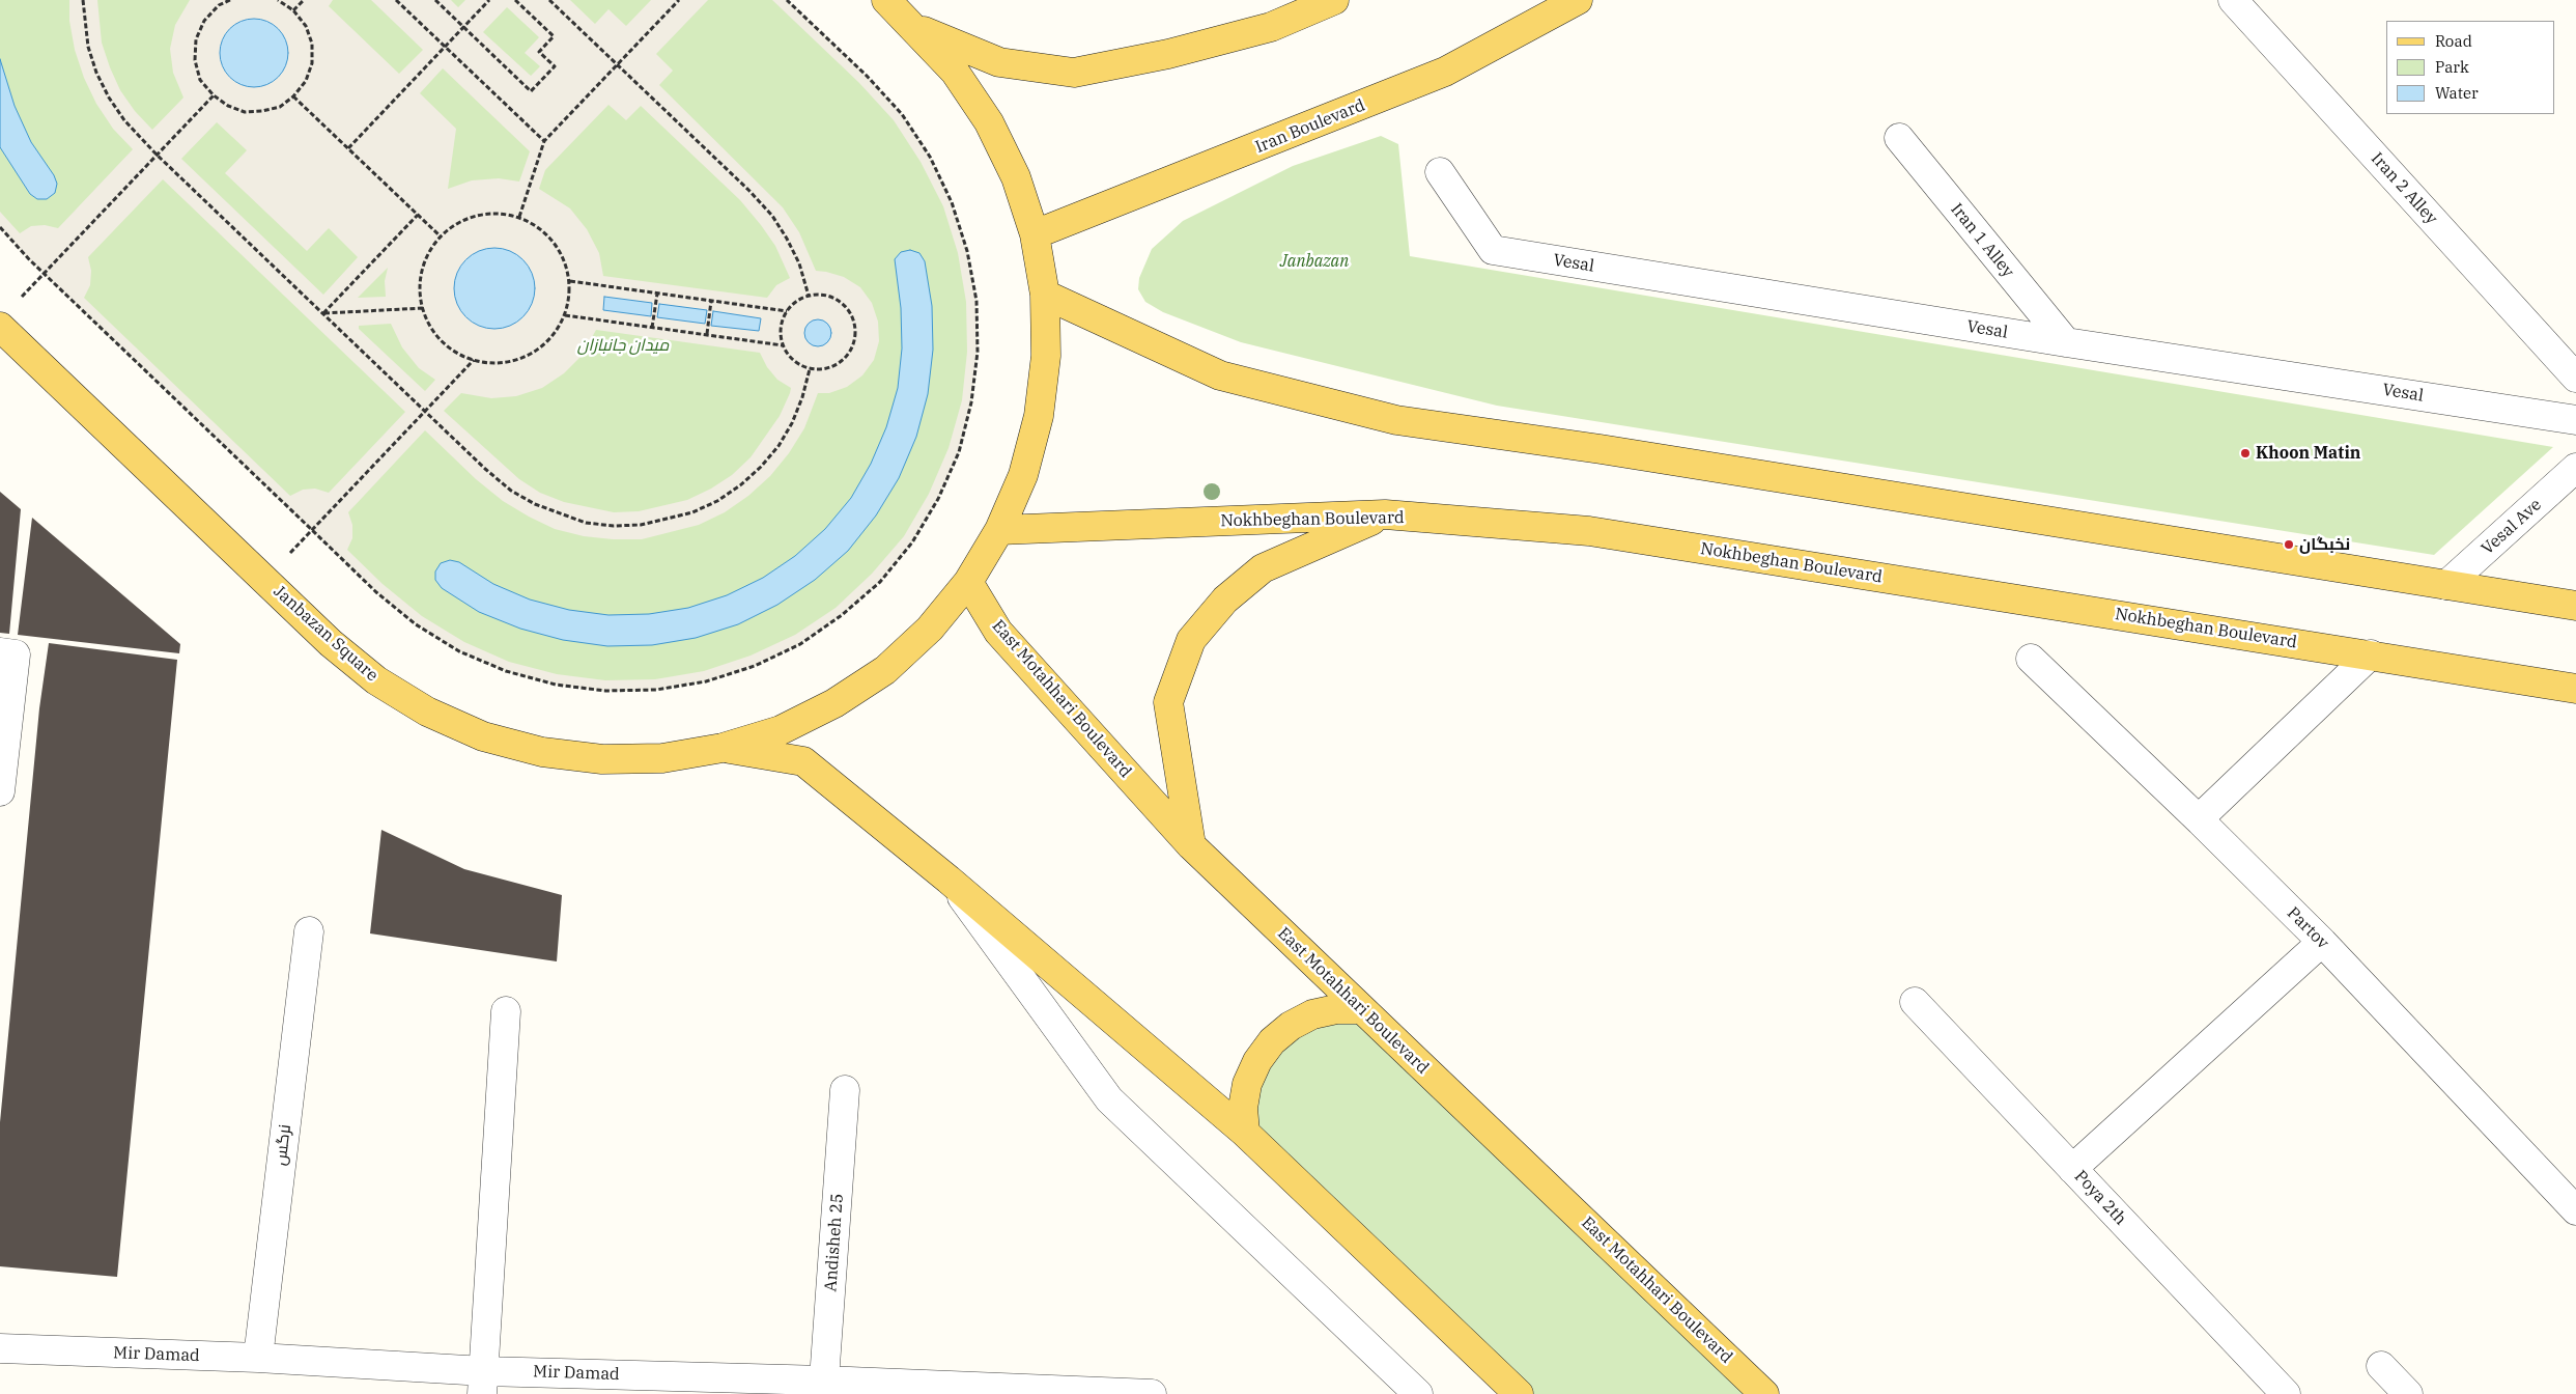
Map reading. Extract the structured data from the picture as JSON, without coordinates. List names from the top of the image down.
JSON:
{
  "streets": {
    "main road": [
      "Iran Boulevard",
      "Nokhbeghan Boulevard",
      "Janbazan Square",
      "East Motahhari Boulevard"
    ],
    "street": [
      "Iran 2 Alley",
      "Iran 1 Alley",
      "Vesal",
      "Vesal Ave",
      "Partov",
      "نرگس",
      "Poya 2th",
      "Andisheh 25",
      "Mir Damad"
    ]
  },
  "crossings": [
    ["Iran Boulevard", "Janbazan Square"],
    ["Iran 1 Alley", "Vesal"],
    ["Nokhbeghan Boulevard", "Janbazan Square"],
    ["Janbazan Square", "East Motahhari Boulevard"],
    ["نرگس", "Mir Damad"],
    ["Andisheh 25", "Mir Damad"]
  ],
  "parks": ["Janbazan", "میدان جانبازان"],
  "places": ["Khoon Matin", "نخبگان"],
  "legend": ["Road", "Park", "Water"]
}
